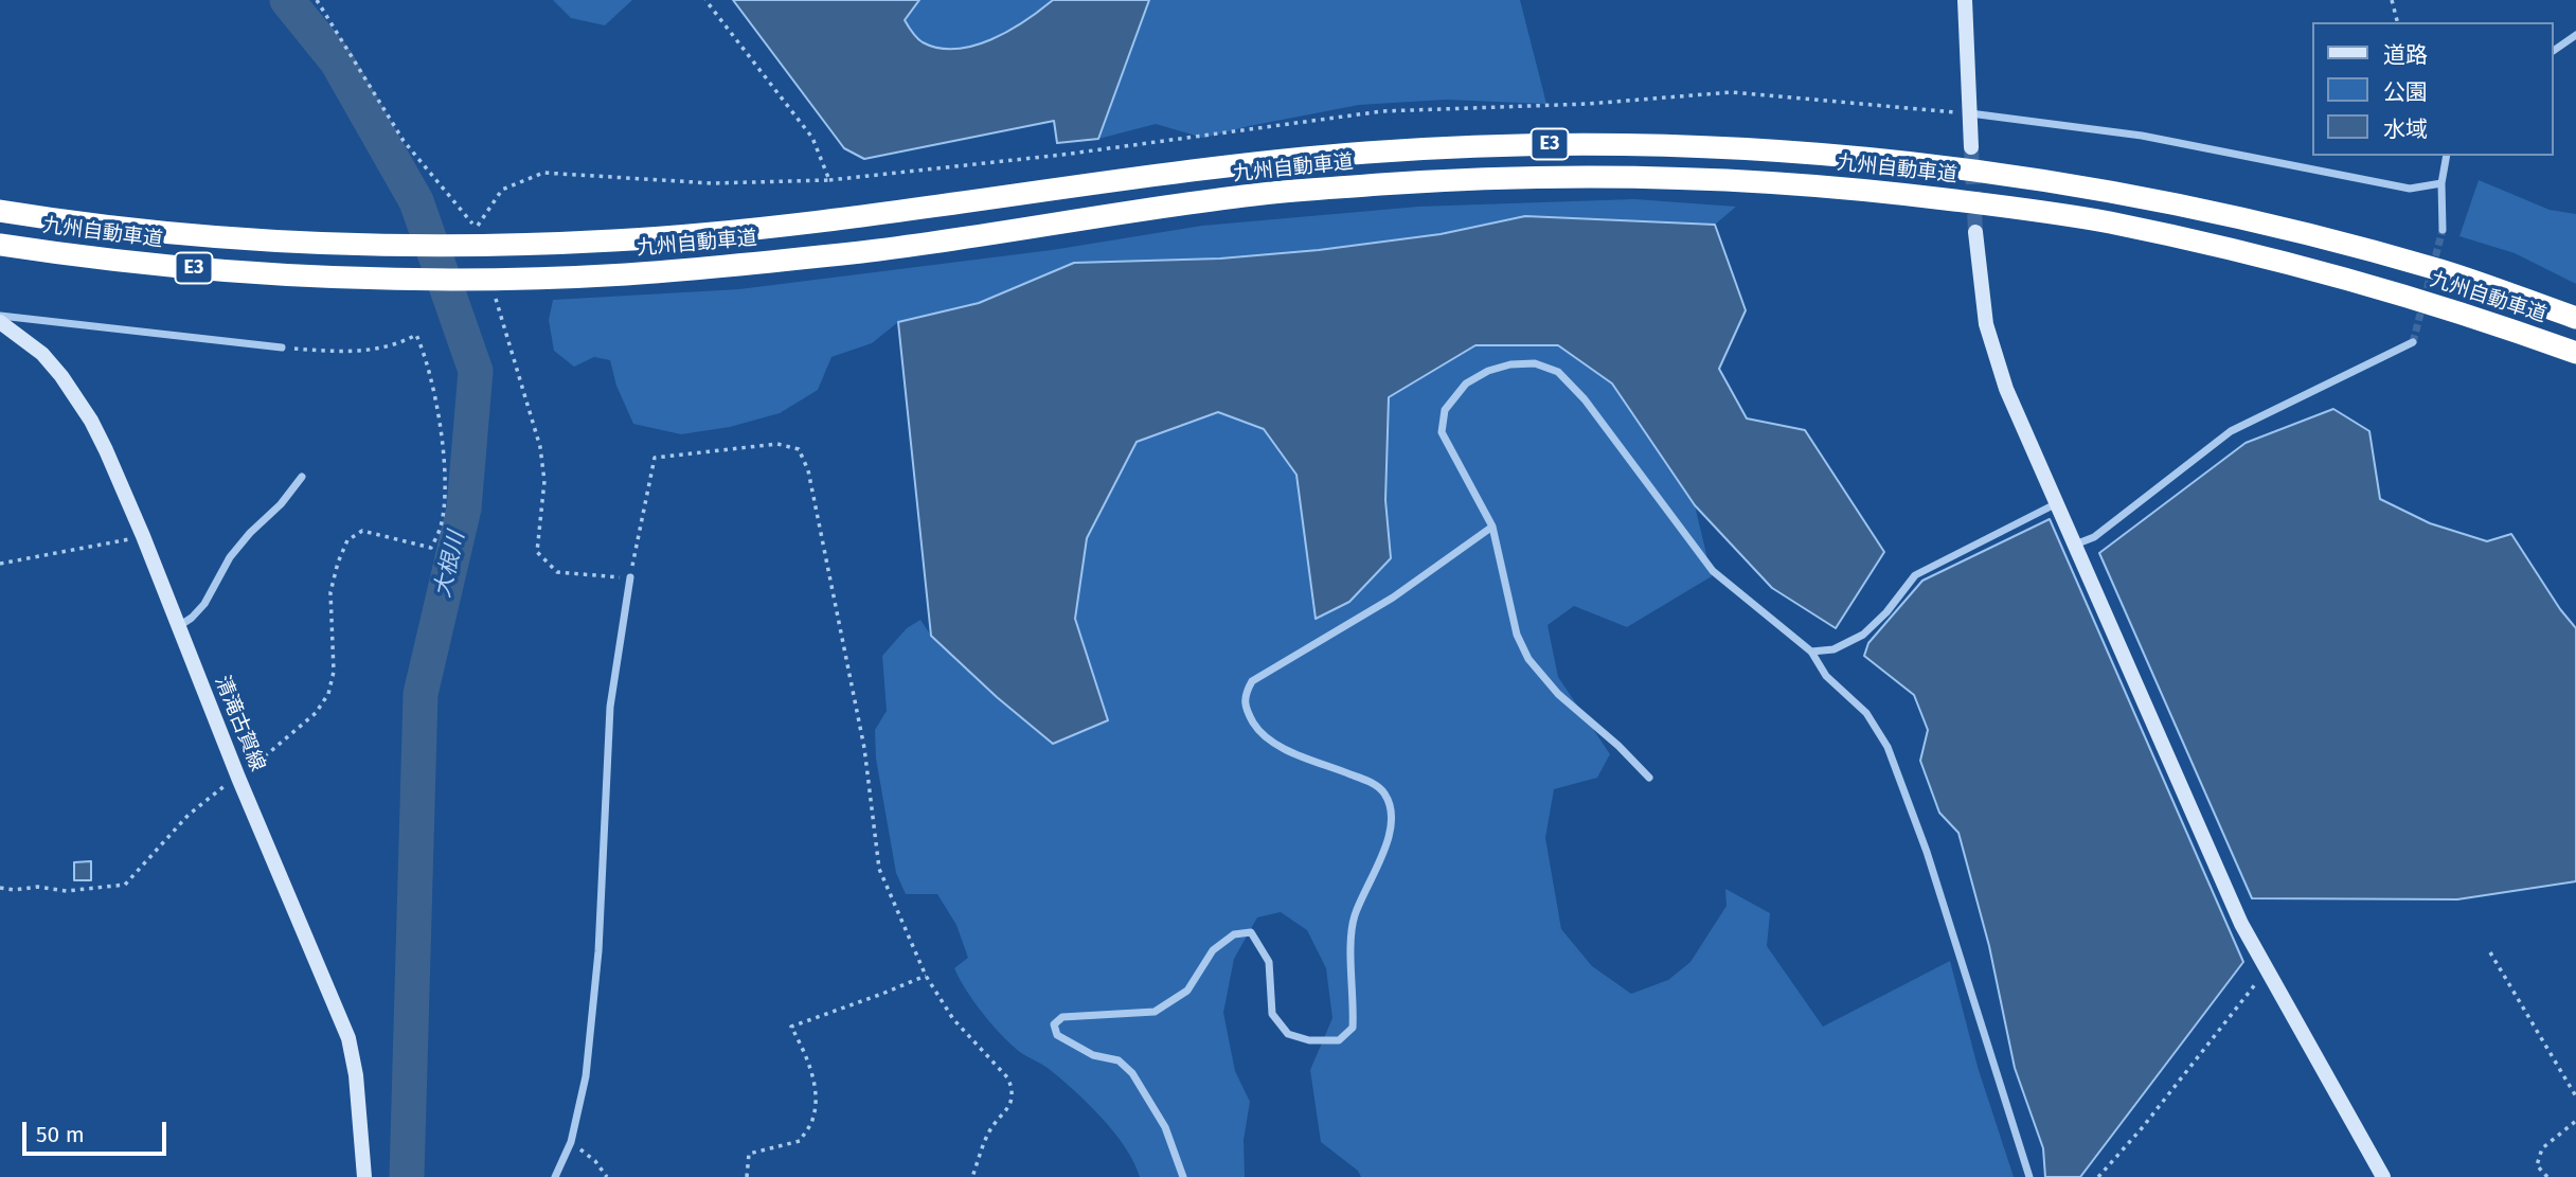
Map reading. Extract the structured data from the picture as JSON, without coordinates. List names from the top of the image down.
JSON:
{
  "streets": {
    "highway": ["E3", "九州自動車道"],
    "street": ["清滝古賀線"]
  },
  "water": ["大根川"],
  "legend": ["道路", "公園", "水域"],
  "scale_bar": "50 m"
}
